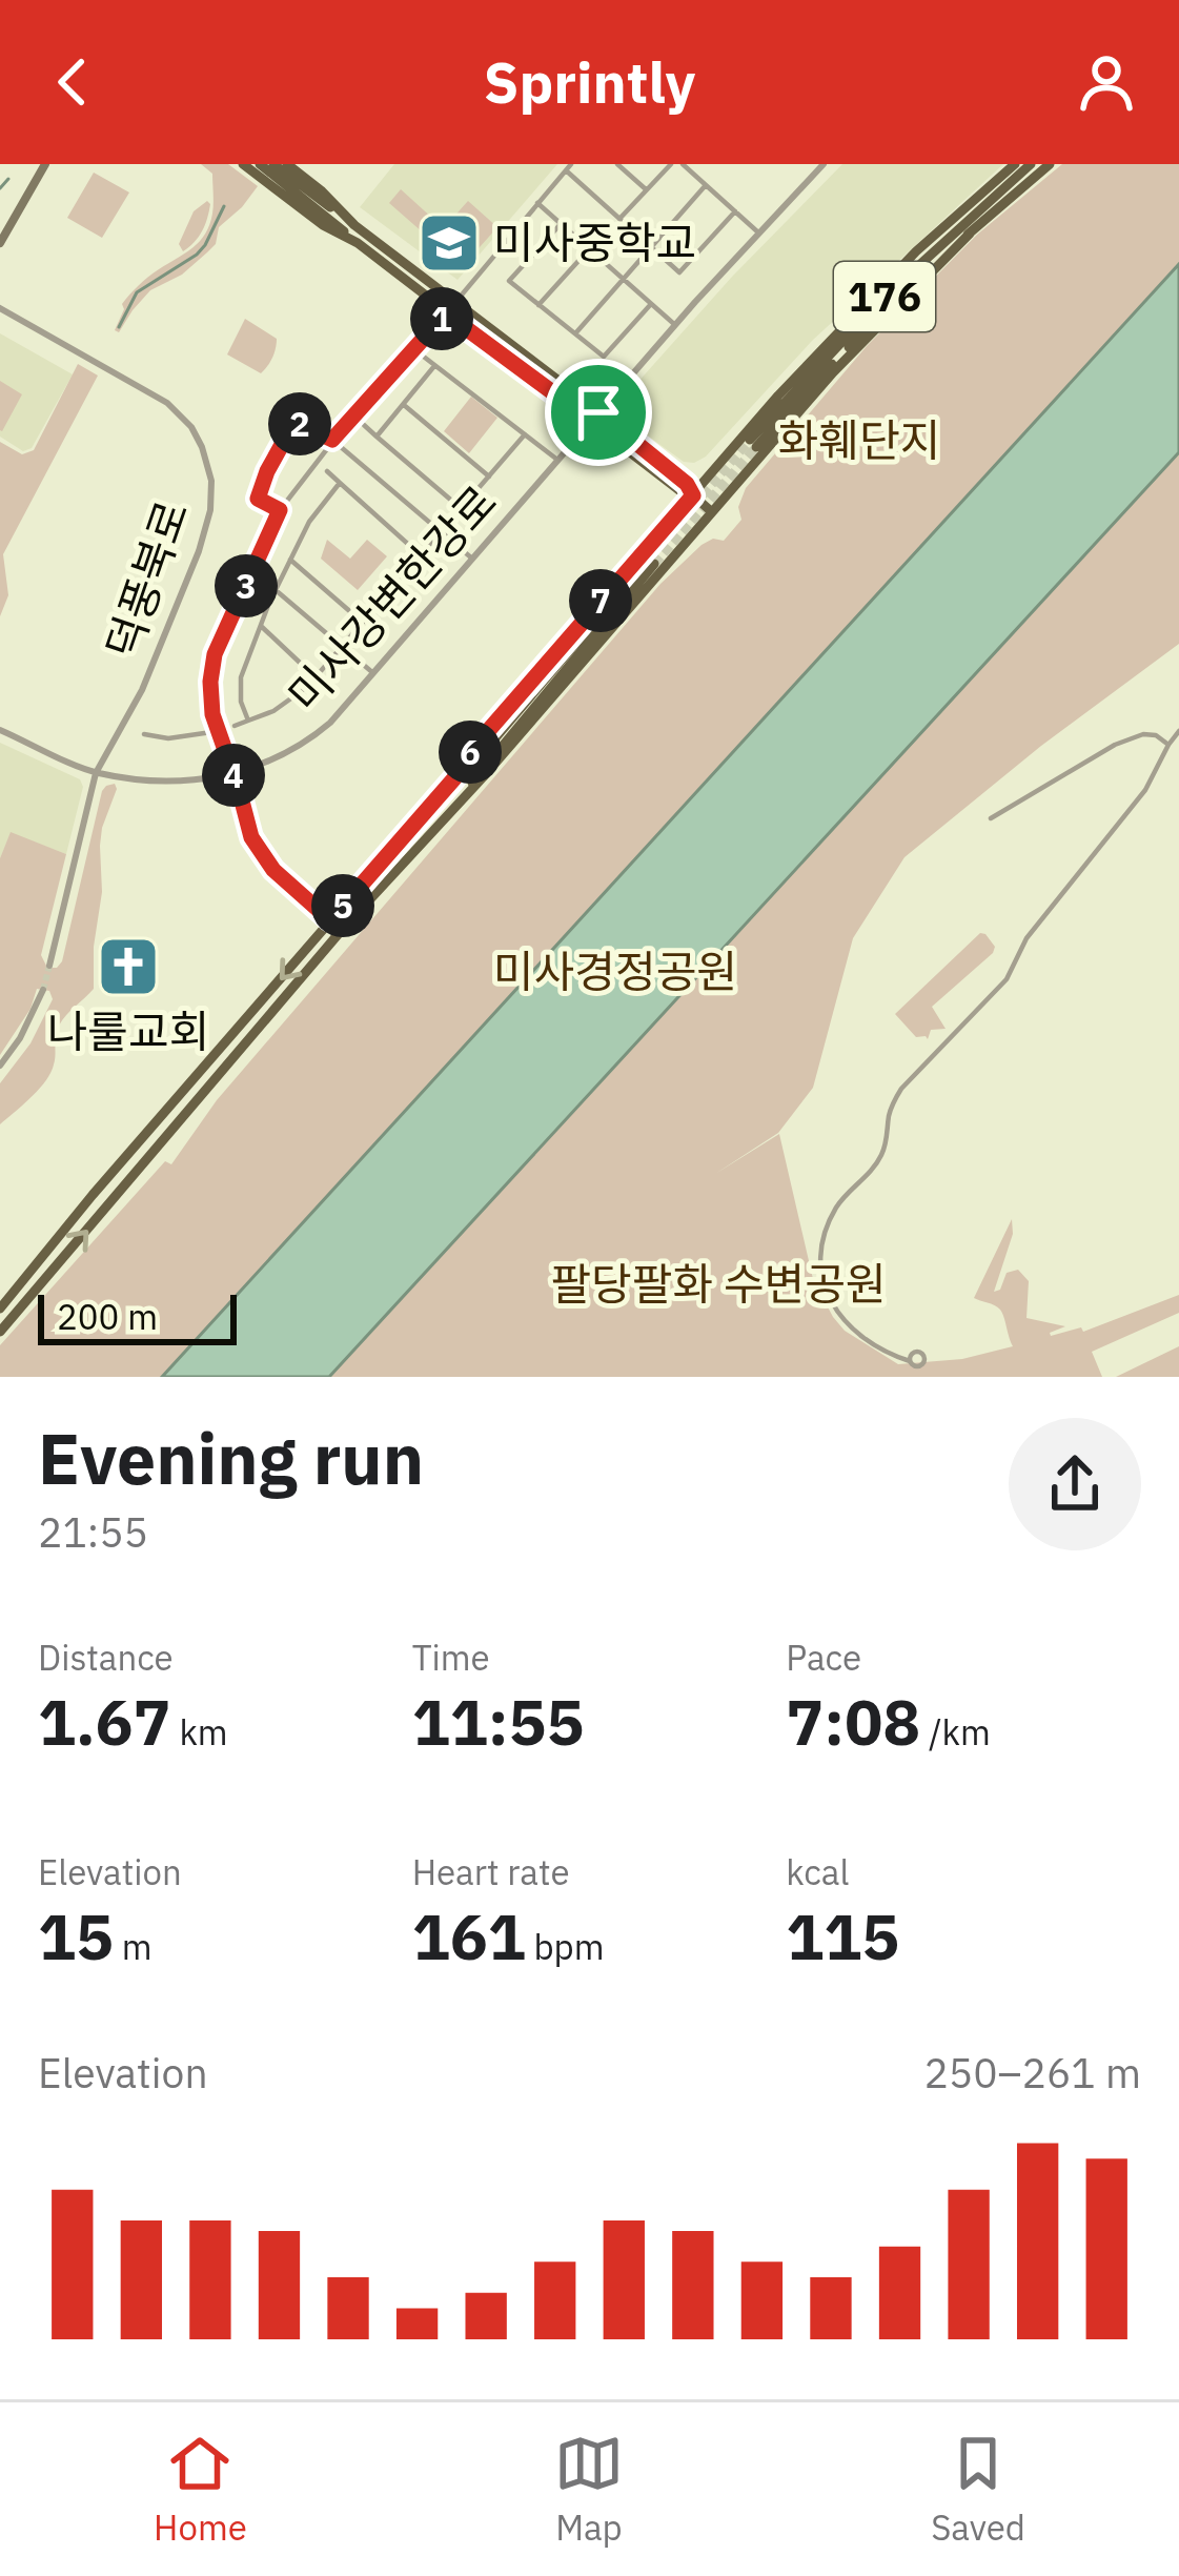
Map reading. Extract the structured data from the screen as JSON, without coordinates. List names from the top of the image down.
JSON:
{
  "streets": {
    "main road": ["176"],
    "street": ["덕풍북로", "미사강변한강로"]
  },
  "crossings": [
    ["덕풍북로", "미사강변한강로"]
  ],
  "parks": ["화훼단지", "미사경정공원", "팔당팔화 수변공원"],
  "places": {
    "school or university": ["미사중학교"],
    "church": ["나룰교회"]
  },
  "scale_bar": "200 m",
  "page": {
    "header": "Sprintly",
    "pins": [
      "1",
      "2",
      "3",
      "7",
      "6",
      "4",
      "5"
    ],
    "scale": "200 m",
    "heading": ["Evening run", "21:55"],
    "stats": [
      ["Distance", "1.67 km"],
      ["Time", "11:55"],
      ["Pace", "7:08 /km"],
      ["Elevation", "15 m"],
      ["Heart rate", "161 bpm"],
      ["kcal", "115"]
    ],
    "chart": ["Elevation", "250–261 m"],
    "tabs": ["Home", "Map", "Saved"]
  }
}
